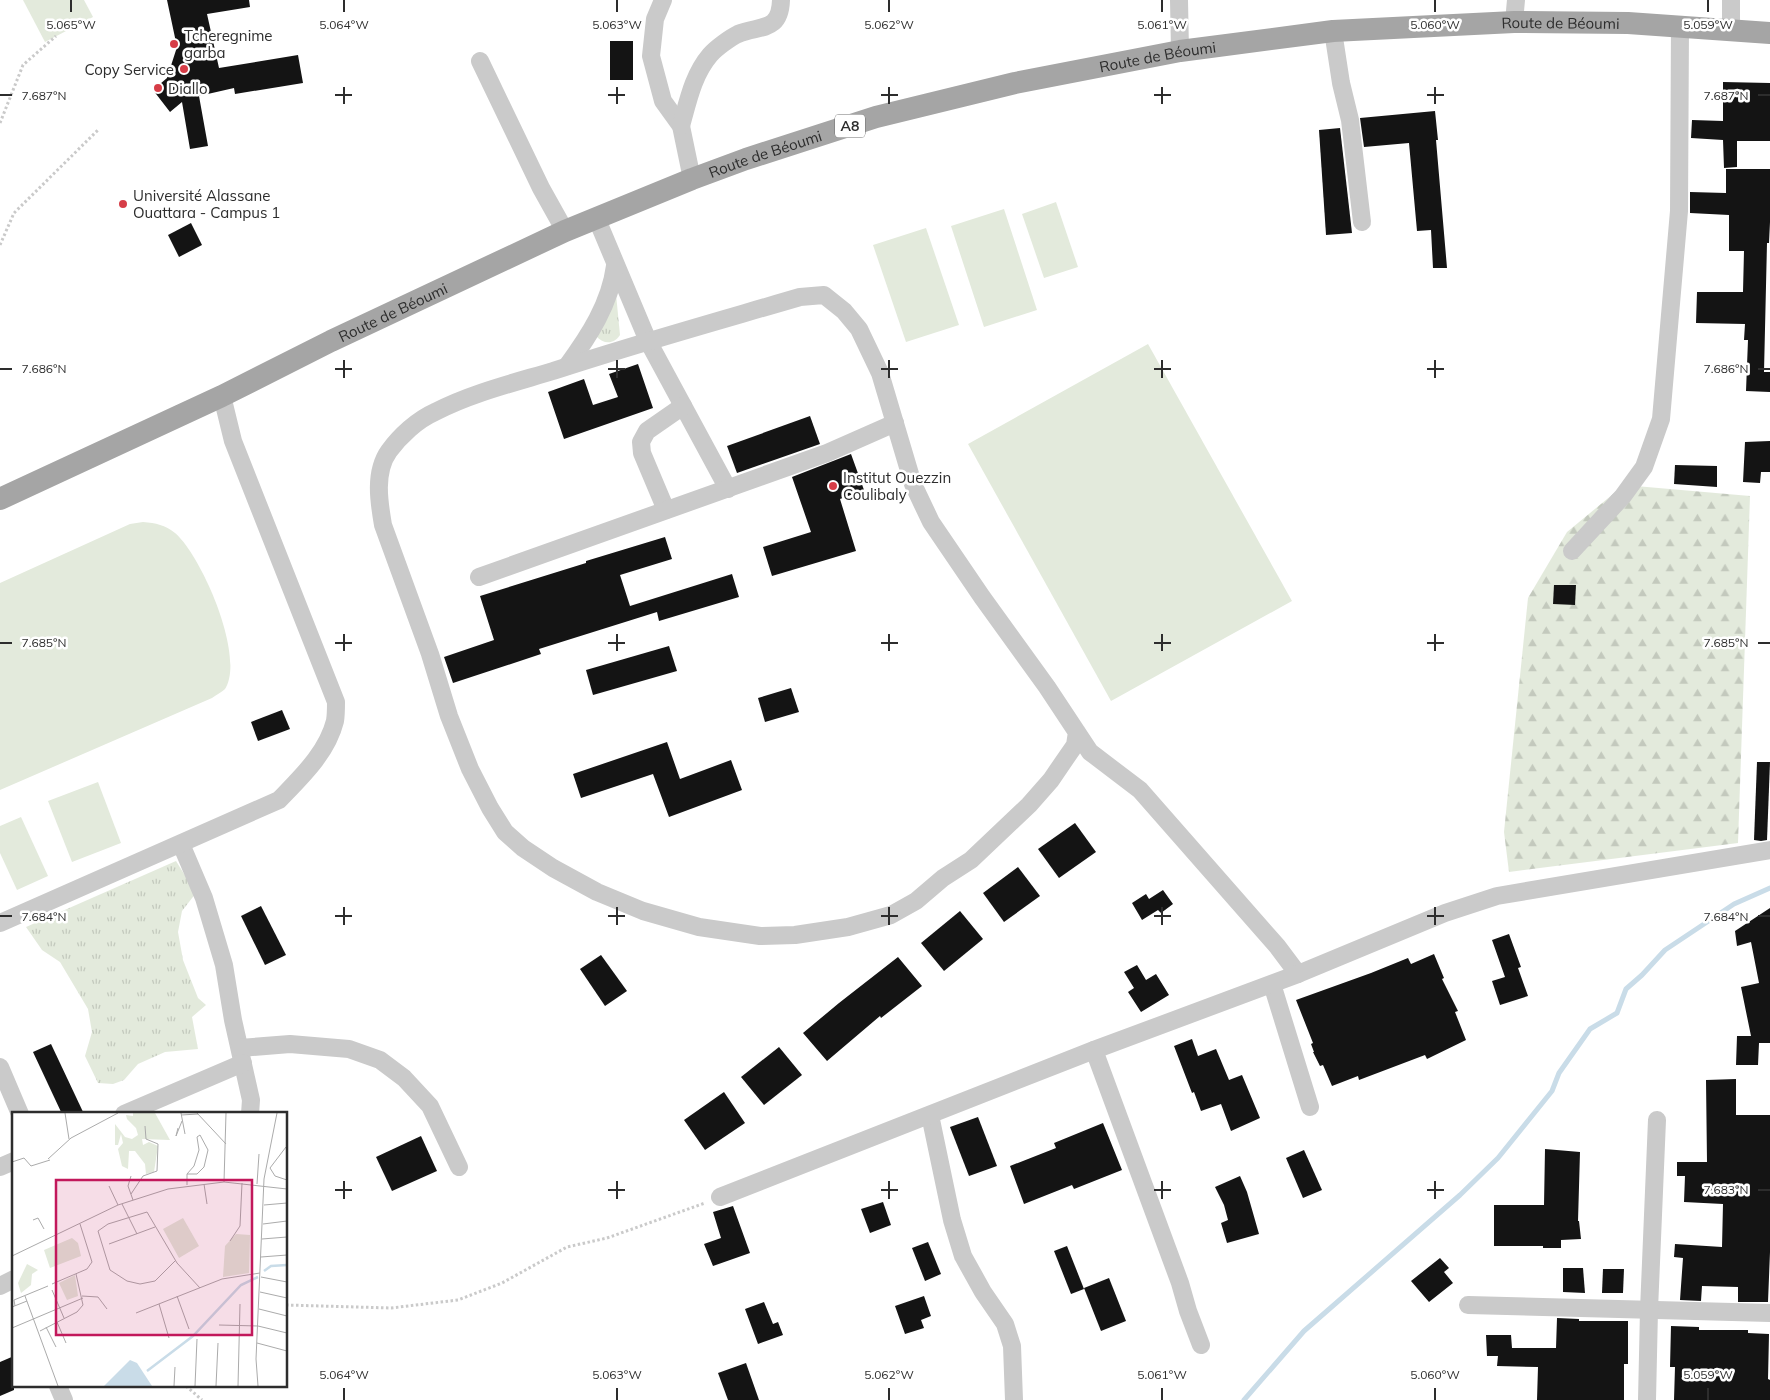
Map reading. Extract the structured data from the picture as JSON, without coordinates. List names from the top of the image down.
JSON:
{
  "streets": {
    "main road": ["Route de Béoumi", "A8"]
  },
  "places": [
    "Tcheregnime garba",
    "Copy Service",
    "Diallo",
    "Université Alassane Ouattara - Campus 1",
    "Institut Ouezzin Coulibaly"
  ],
  "coordinates": [
    "5.065°W",
    "5.064°W",
    "5.063°W",
    "5.062°W",
    "5.061°W",
    "5.060°W",
    "5.059°W",
    "7.687°N",
    "7.686°N",
    "7.685°N",
    "7.684°N",
    "7.683°N"
  ]
}
